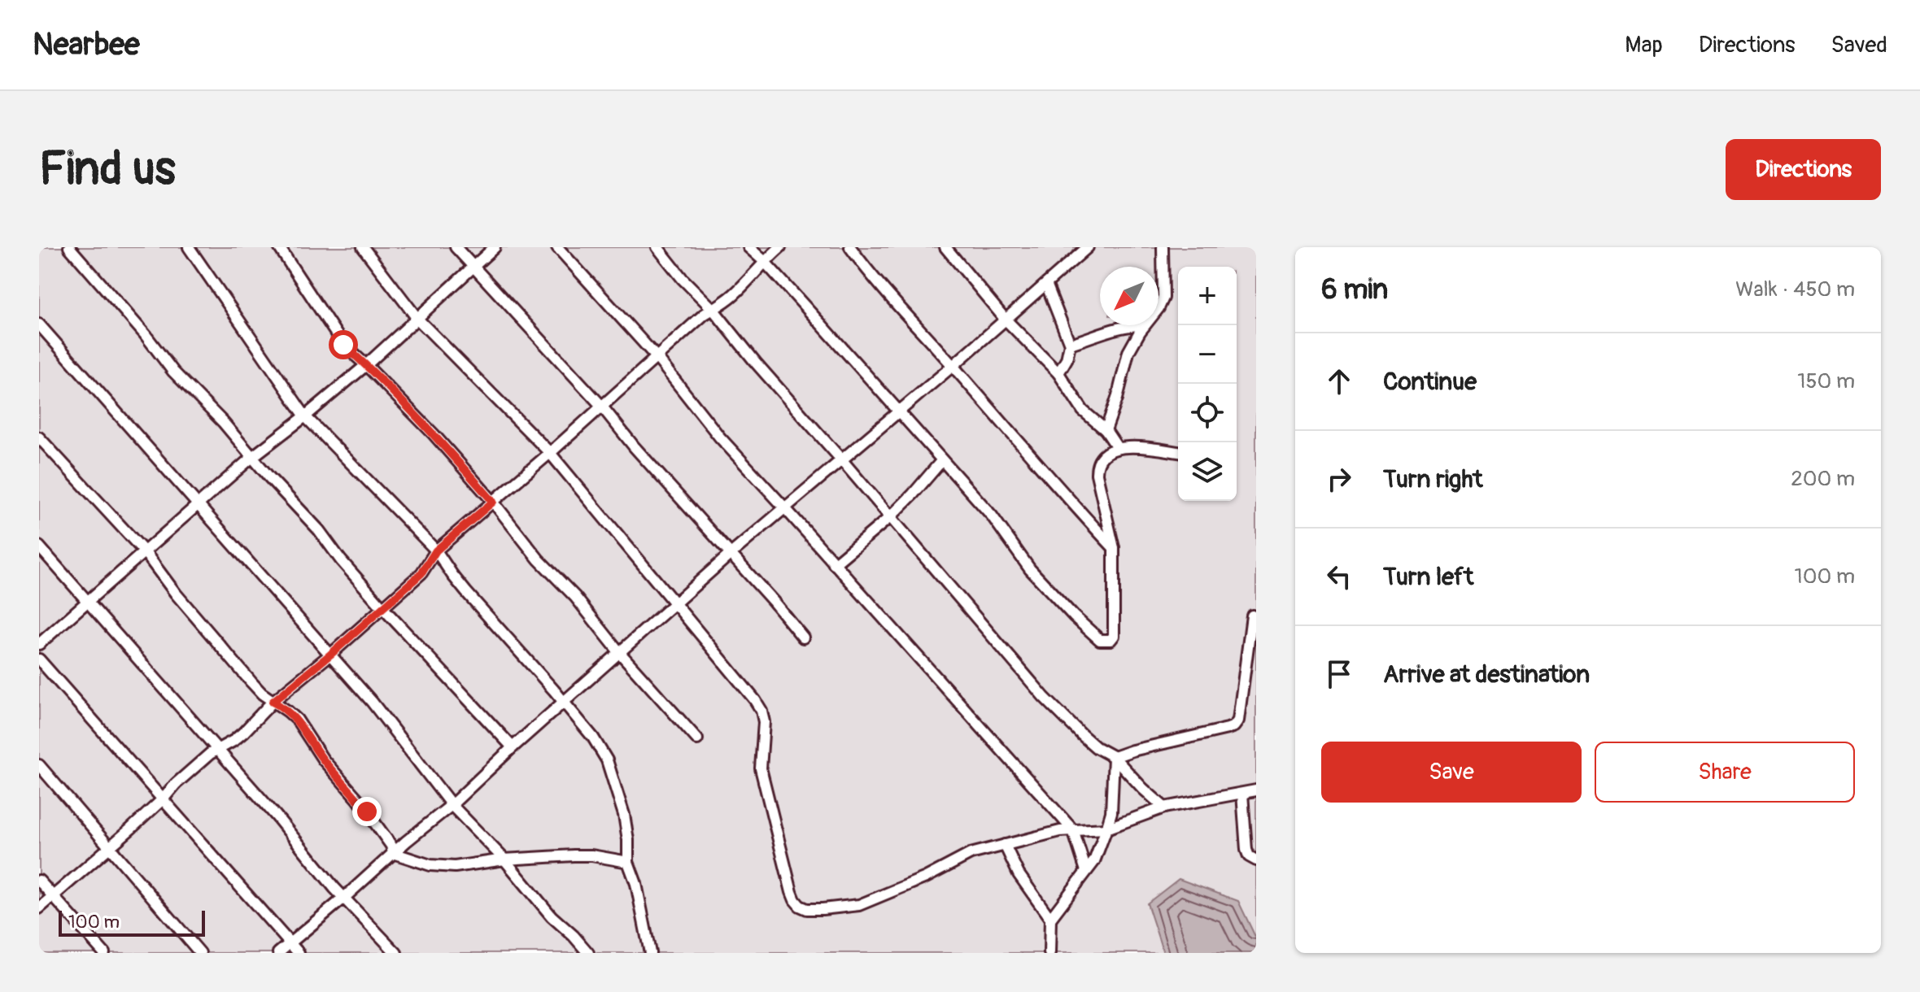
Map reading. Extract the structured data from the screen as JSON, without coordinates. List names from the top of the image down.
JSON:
{
  "scale_bar": "100 m",
  "north": "bottom left",
  "page": {
    "header": "Nearbee",
    "nav": ["Map", "Directions", "Saved"],
    "buttons": [
      "Directions",
      ["Save", "Share"]
    ],
    "title": "Find us",
    "heading": ["6 min", "Walk · 450 m"],
    "map_buttons": ["+", "−"],
    "list": [
      ["Continue", "150 m"],
      ["Turn right", "200 m"],
      ["Turn left", "100 m"],
      "Arrive at destination"
    ],
    "scale": "100 m"
  }
}
